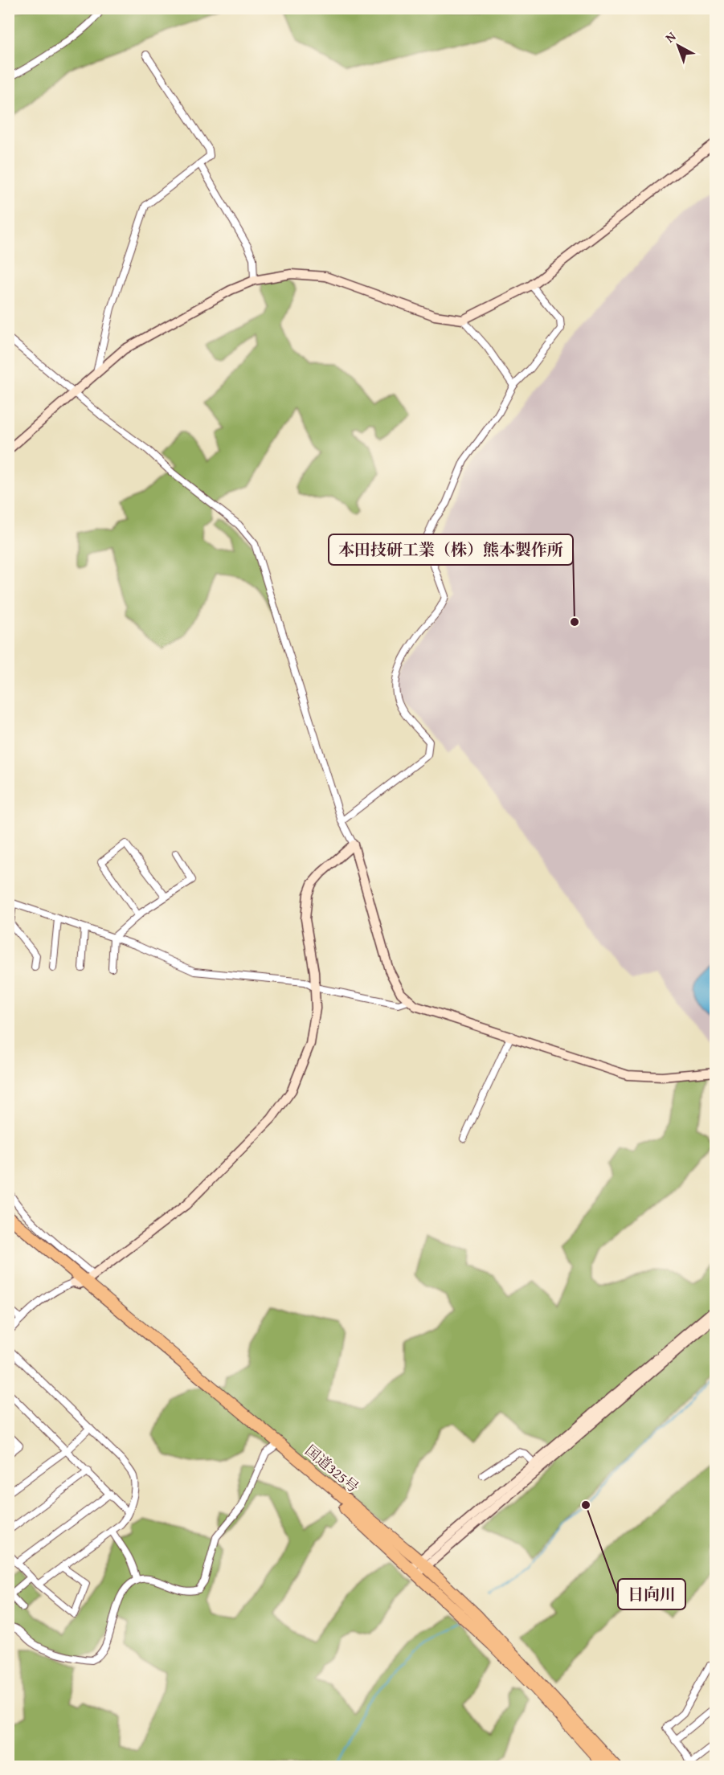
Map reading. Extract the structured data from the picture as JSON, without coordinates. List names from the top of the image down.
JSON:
{
  "streets": {
    "highway": ["国道325号"]
  },
  "places": ["本田技研工業（株）熊本製作所", "日向川"],
  "north": "top left"
}
